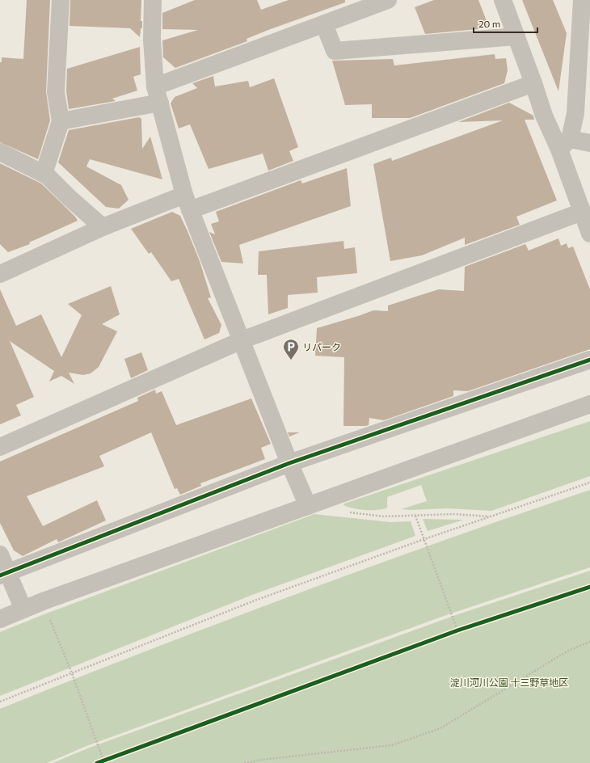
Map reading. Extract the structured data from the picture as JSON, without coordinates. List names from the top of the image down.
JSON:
{
  "parks": ["淀川河川公園 十三野草地区"],
  "places": {
    "parking": ["リパーク"]
  },
  "scale_bar": "20 m"
}
